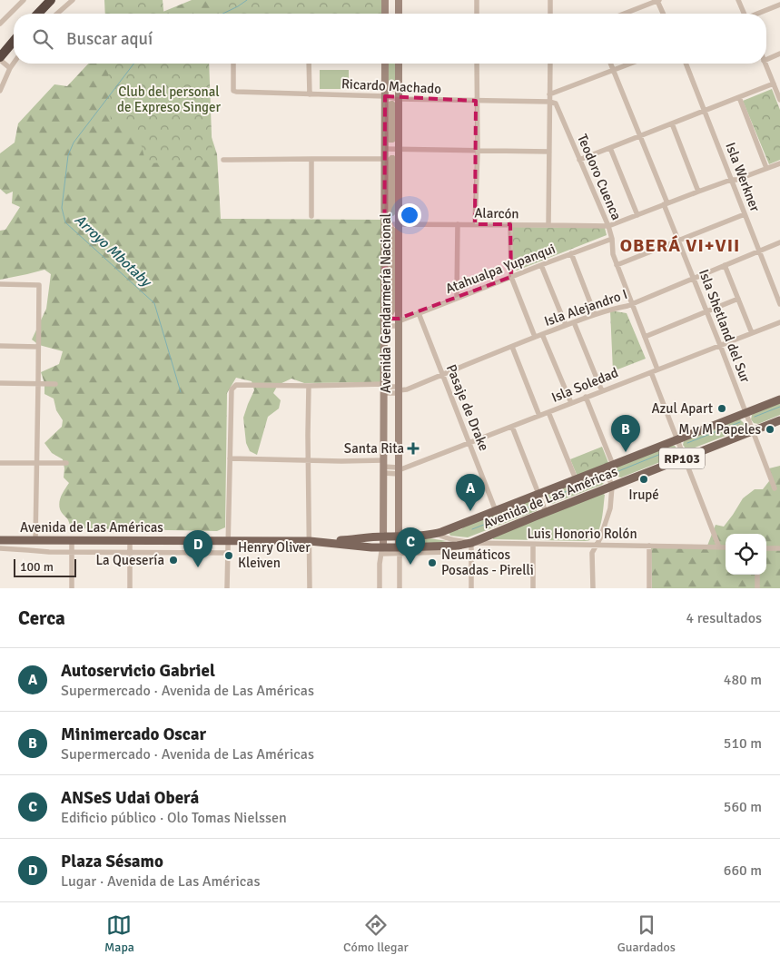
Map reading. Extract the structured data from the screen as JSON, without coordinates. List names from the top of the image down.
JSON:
{
  "streets": {
    "main road": ["RP103", "Avenida de Las Américas"],
    "street": [
      "Ricardo Machado",
      "Teodoro Cuenca",
      "Isla Werkner",
      "Alarcón",
      "Atahualpa Yupanqui",
      "Avenida Gendarmería Nacional",
      "Isla Alejandro I",
      "Isla Shetland del Sur",
      "Isla Soledad",
      "Pasaje de Drake",
      "Luis Honorio Rolón"
    ]
  },
  "crossings": [
    ["Ricardo Machado", "Teodoro Cuenca"],
    ["Ricardo Machado", "Avenida Gendarmería Nacional"],
    ["Teodoro Cuenca", "Alarcón"],
    ["Teodoro Cuenca", "Atahualpa Yupanqui"],
    ["Teodoro Cuenca", "Isla Alejandro I"],
    ["Teodoro Cuenca", "Isla Soledad"],
    ["Isla Werkner", "Isla Alejandro I"],
    ["Alarcón", "Avenida Gendarmería Nacional"],
    ["Atahualpa Yupanqui", "Avenida Gendarmería Nacional"],
    ["Atahualpa Yupanqui", "Pasaje de Drake"],
    ["Avenida Gendarmería Nacional", "Isla Alejandro I"],
    ["Avenida Gendarmería Nacional", "Isla Soledad"],
    ["Avenida Gendarmería Nacional", "Avenida de Las Américas"],
    ["Isla Alejandro I", "Isla Shetland del Sur"],
    ["Isla Alejandro I", "Pasaje de Drake"],
    ["Isla Shetland del Sur", "Isla Soledad"],
    ["Isla Shetland del Sur", "Avenida de Las Américas"],
    ["Isla Soledad", "Pasaje de Drake"],
    ["Pasaje de Drake", "Avenida de Las Américas"],
    ["Avenida de Las Américas", "Luis Honorio Rolón"]
  ],
  "districts": ["OBERÁ VI+VII"],
  "water": ["Arroyo Mbotaby"],
  "parks": ["Club del personal de Expreso Singer"],
  "places": {
    "other": [
      "Azul Apart",
      "M y M Papeles",
      "Irupé",
      "Henry Oliver Kleiven",
      "La Quesería",
      "Neumáticos Posadas - Pirelli"
    ],
    "health": ["Santa Rita"]
  },
  "scale_bar": "100 m",
  "page": {
    "search": "Buscar aquí",
    "pins": [
      "B",
      "A",
      "C",
      "D"
    ],
    "scale": "100 m",
    "heading": ["Cerca", "4 resultados"],
    "list": [
      {
        "mark": "A",
        "name": "Autoservicio Gabriel",
        "note": "Supermercado · Avenida de Las Américas",
        "value": "480 m"
      },
      {
        "mark": "B",
        "name": "Minimercado Oscar",
        "note": "Supermercado · Avenida de Las Américas",
        "value": "510 m"
      },
      {
        "mark": "C",
        "name": "ANSeS Udai Oberá",
        "note": "Edificio público · Olo Tomas Nielssen",
        "value": "560 m"
      },
      {
        "mark": "D",
        "name": "Plaza Sésamo",
        "note": "Lugar · Avenida de Las Américas",
        "value": "660 m"
      }
    ],
    "nav": ["Mapa", "Cómo llegar", "Guardados"]
  }
}
